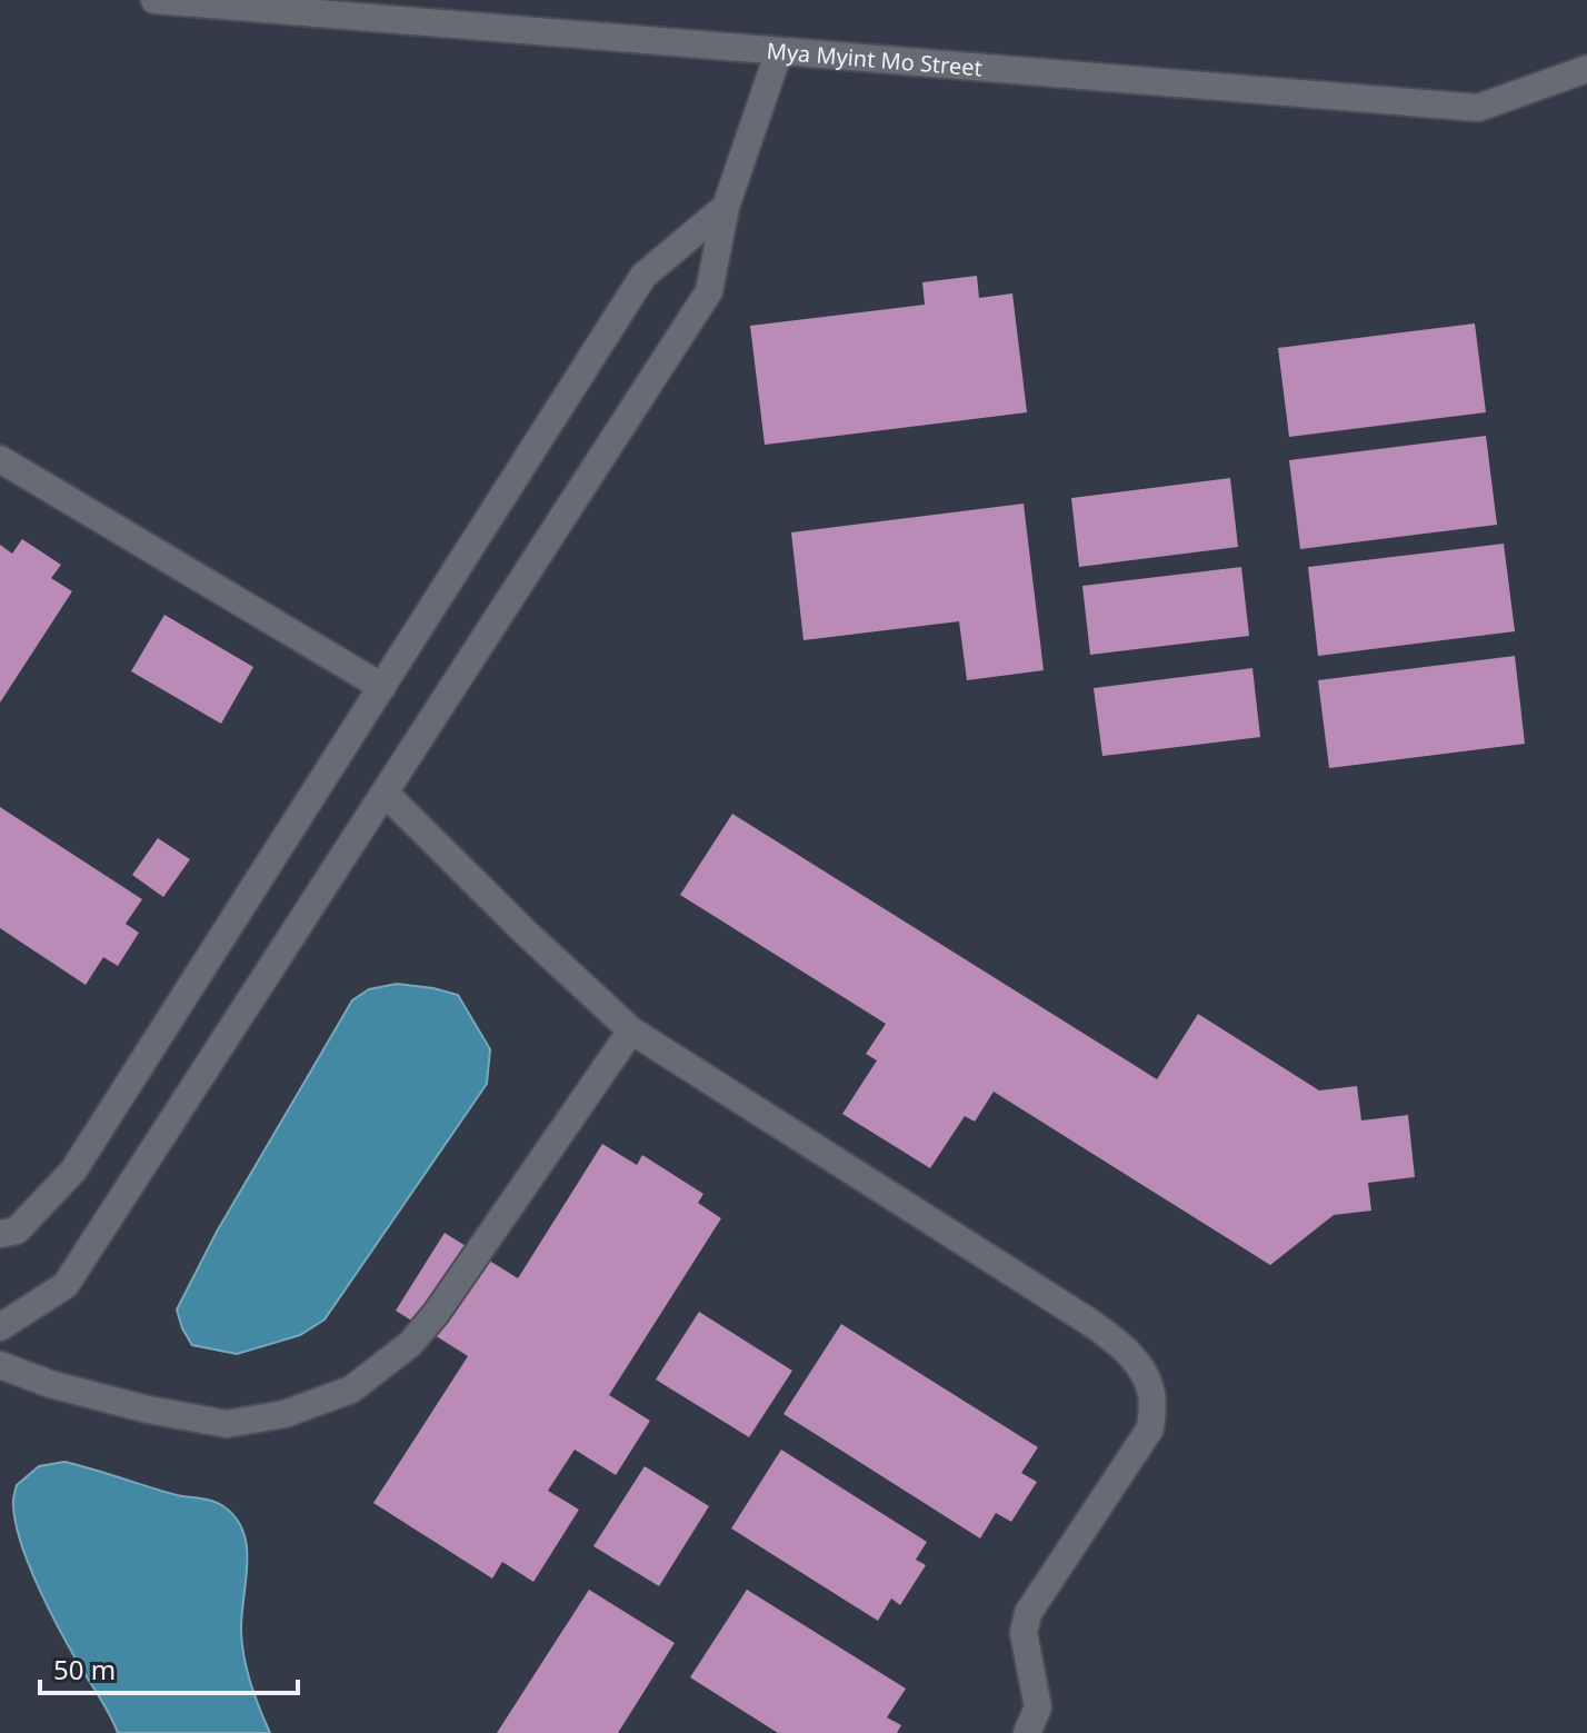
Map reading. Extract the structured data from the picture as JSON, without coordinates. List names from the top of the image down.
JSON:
{
  "streets": {
    "street": ["Mya Myint Mo Street"]
  },
  "scale_bar": "50 m"
}
